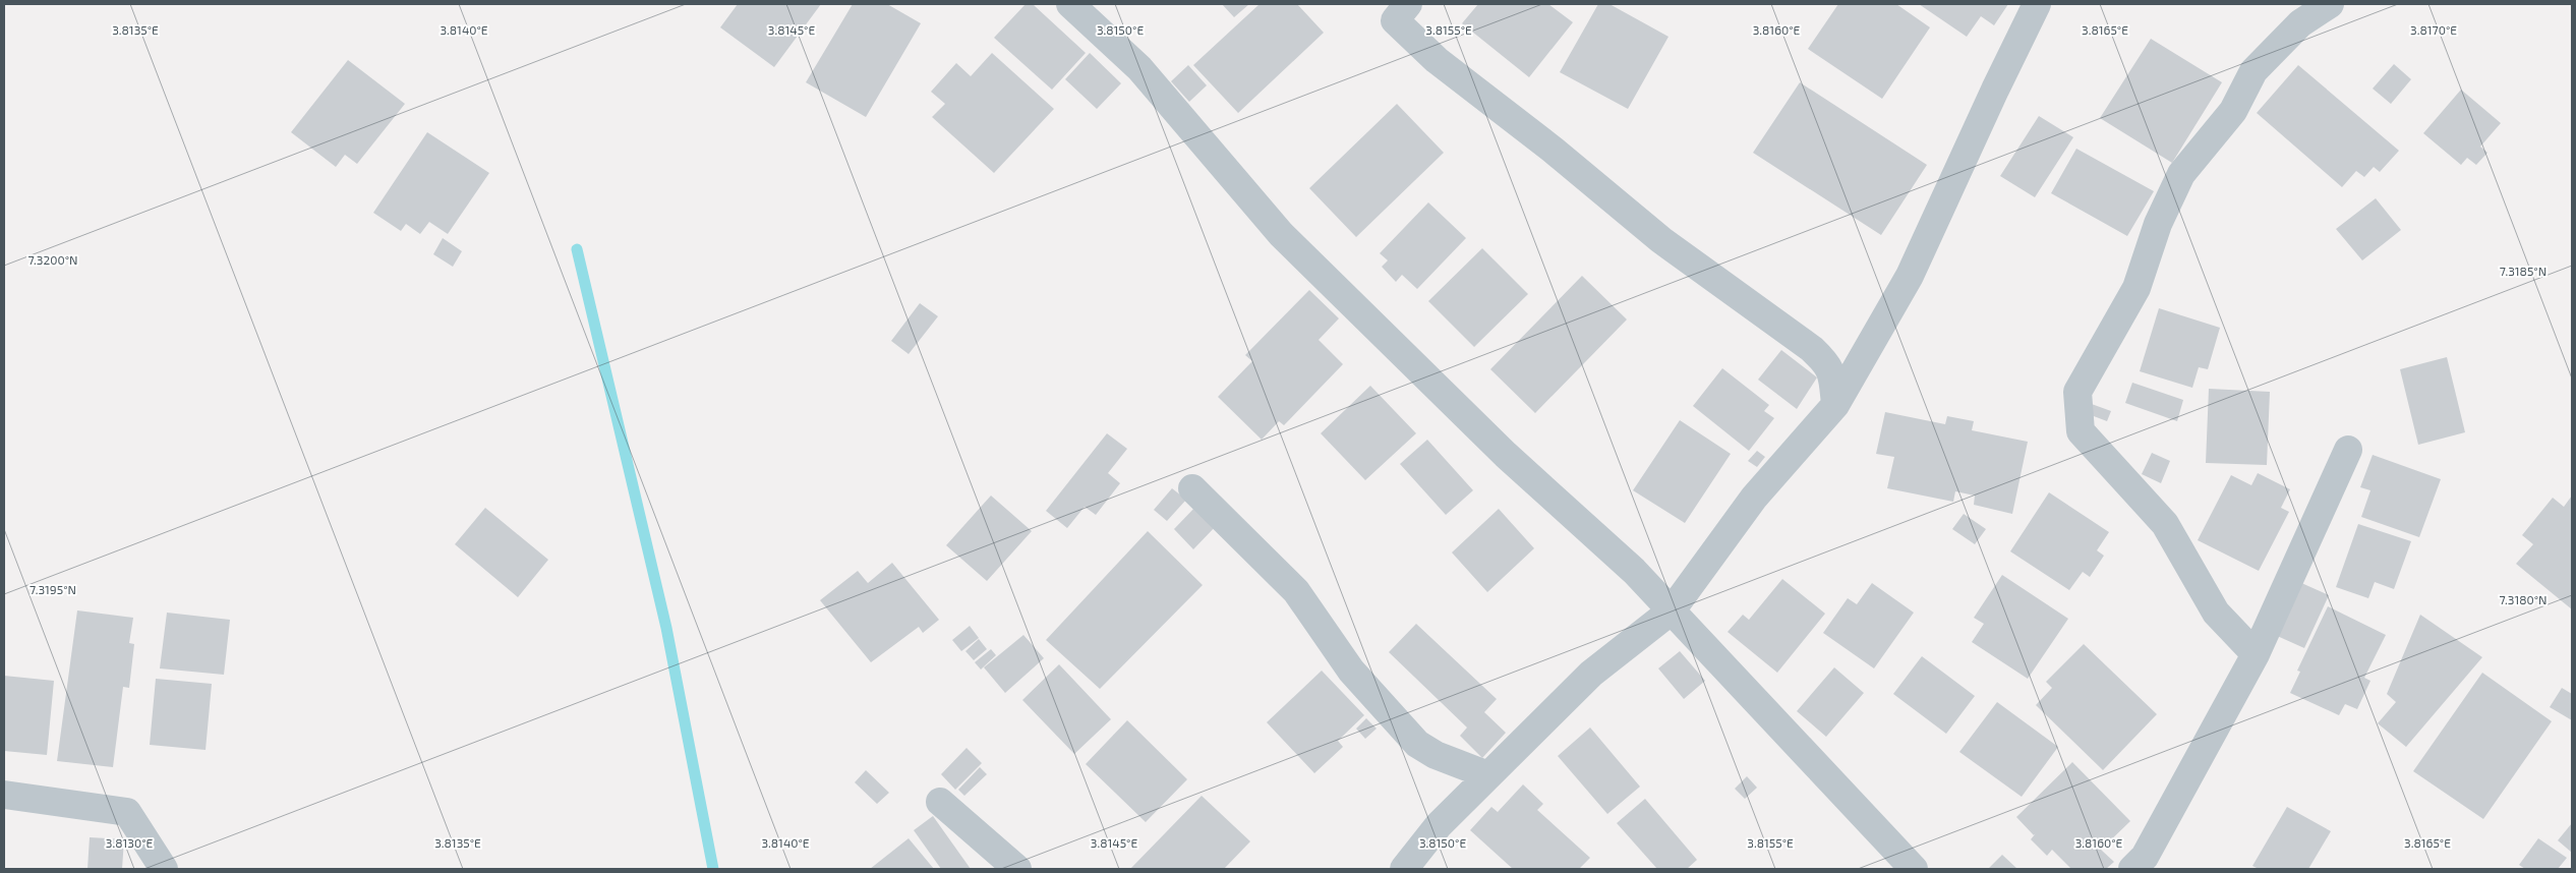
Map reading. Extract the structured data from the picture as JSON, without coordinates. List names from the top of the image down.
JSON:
{
  "coordinates": [
    "3.8135°E",
    "3.8140°E",
    "3.8145°E",
    "3.8150°E",
    "3.8155°E",
    "3.8160°E",
    "3.8165°E",
    "3.8170°E",
    "7.3200°N",
    "7.3185°N",
    "7.3195°N",
    "7.3180°N",
    "3.8130°E"
  ]
}
